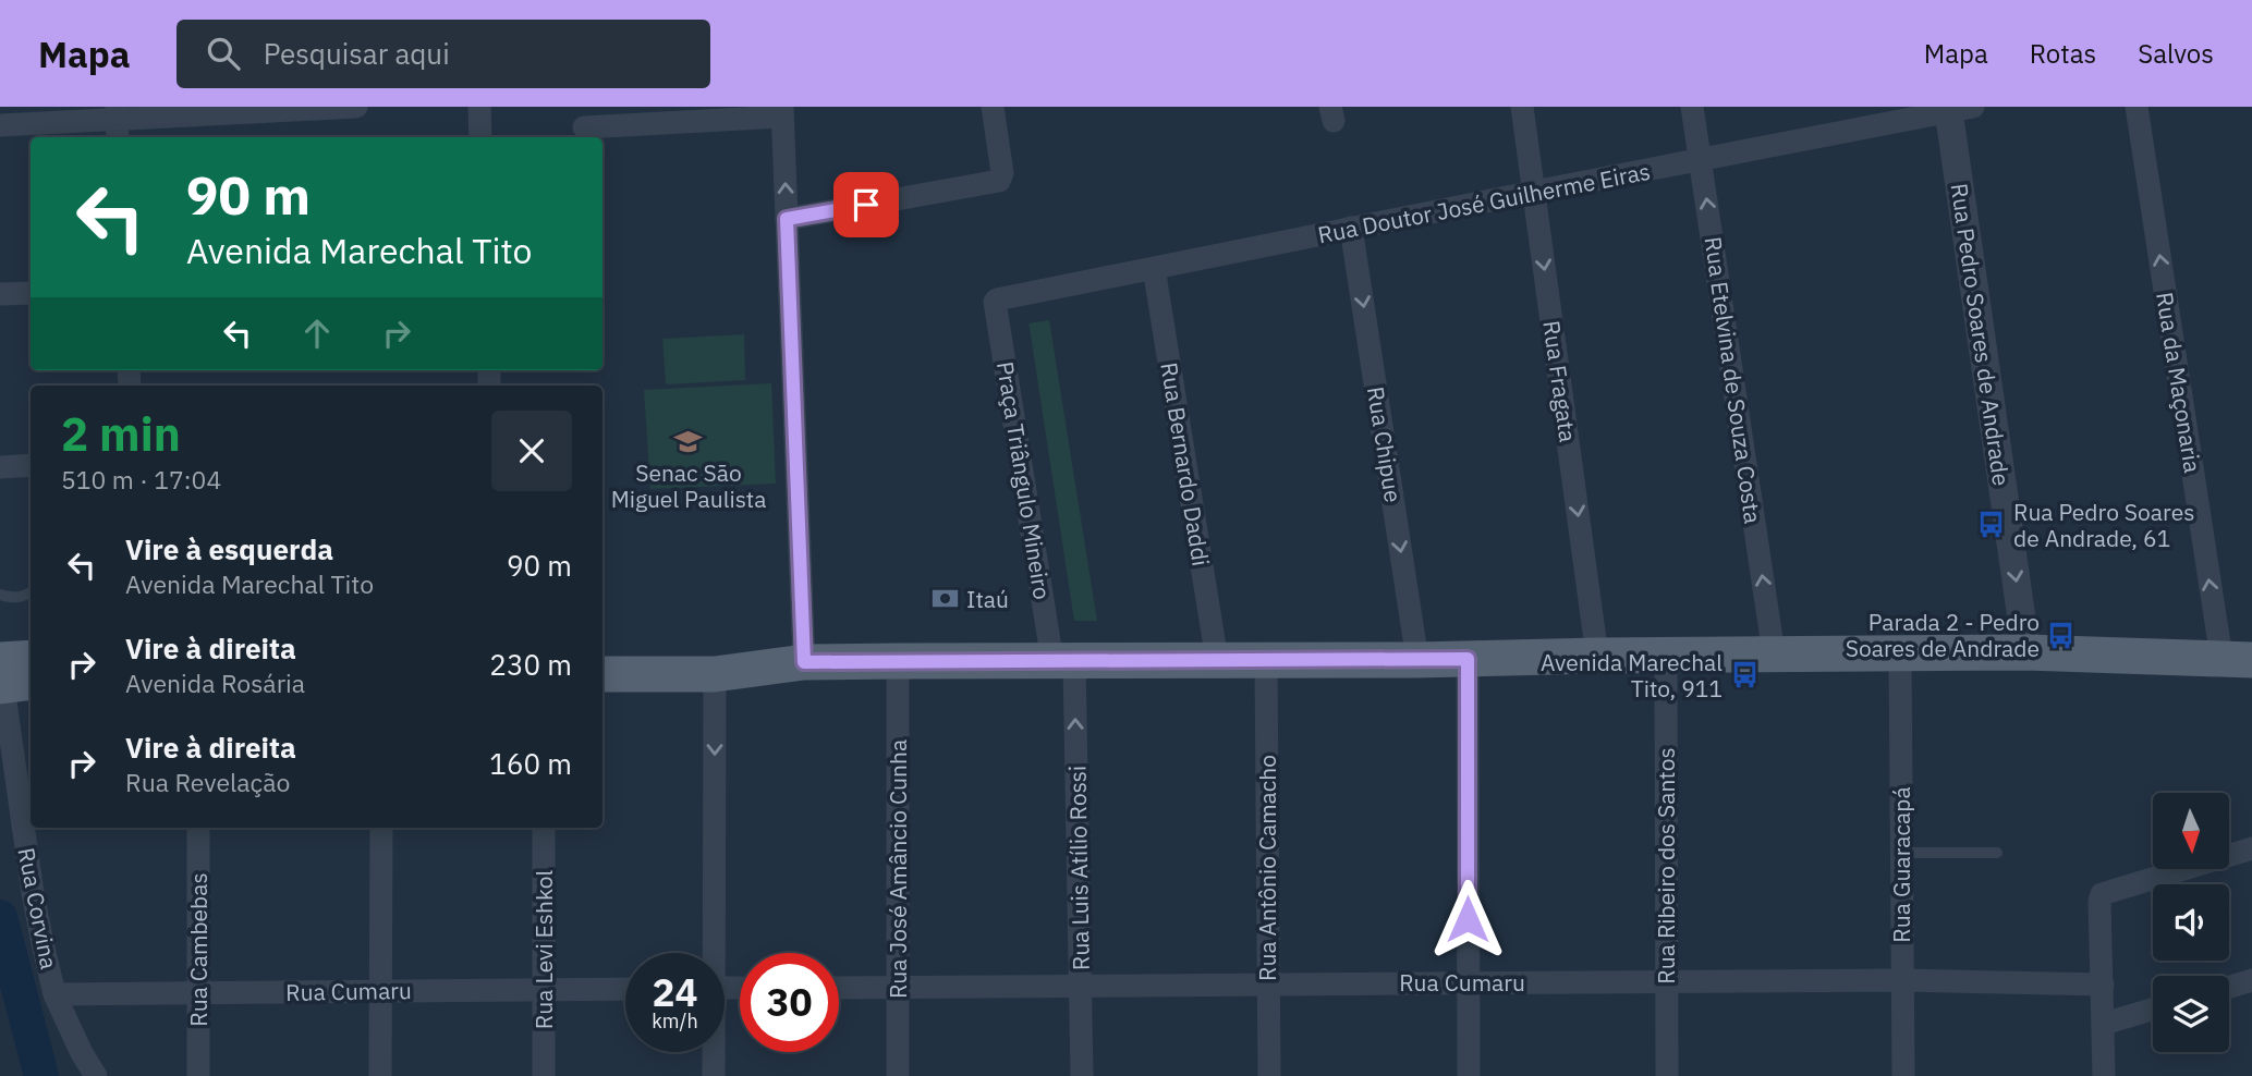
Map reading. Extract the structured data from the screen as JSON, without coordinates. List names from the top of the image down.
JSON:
{
  "streets": {
    "street": [
      "Rua Doutor José Guilherme Eiras",
      "Rua Pedro Soares de Andrade",
      "Rua Etelvina de Souza Costa",
      "Rua Fragata",
      "Rua da Maçonaria",
      "Rua Chipue",
      "Rua Bernardo Daddi",
      "Praça Triângulo Mineiro",
      "Rua Guaracapá",
      "Rua Ribeiro dos Santos",
      "Rua Luis Atílio Rossi",
      "Rua Antônio Camacho",
      "Rua José Amâncio Cunha",
      "Rua Corvina",
      "Rua Cambebas",
      "Rua Levi Eshkol",
      "Rua Cumaru"
    ]
  },
  "crossings": [
    ["Rua Doutor José Guilherme Eiras", "Rua Pedro Soares de Andrade"],
    ["Rua Doutor José Guilherme Eiras", "Rua Etelvina de Souza Costa"],
    ["Rua Doutor José Guilherme Eiras", "Rua Fragata"],
    ["Rua Doutor José Guilherme Eiras", "Rua Chipue"],
    ["Rua Doutor José Guilherme Eiras", "Rua Bernardo Daddi"],
    ["Rua Doutor José Guilherme Eiras", "Praça Triângulo Mineiro"],
    ["Praça Triângulo Mineiro", "Rua Luis Atílio Rossi"],
    ["Rua Guaracapá", "Rua Cumaru"],
    ["Rua Ribeiro dos Santos", "Rua Cumaru"],
    ["Rua Luis Atílio Rossi", "Rua Cumaru"],
    ["Rua Antônio Camacho", "Rua Cumaru"],
    ["Rua José Amâncio Cunha", "Rua Cumaru"],
    ["Rua Corvina", "Rua Cumaru"],
    ["Rua Cambebas", "Rua Cumaru"],
    ["Rua Levi Eshkol", "Rua Cumaru"]
  ],
  "one_way": [
    "Rua Pedro Soares de Andrade",
    "Rua Etelvina de Souza Costa",
    "Rua Fragata",
    "Rua da Maçonaria",
    "Rua Chipue",
    "Rua Luis Atílio Rossi"
  ],
  "places": {
    "school or university": ["Senac São Miguel Paulista"],
    "bus stop": ["Rua Pedro Soares de Andrade, 61", "Parada 2 - Pedro Soares de Andrade", "Avenida Marechal Tito, 911"],
    "bank": ["Itaú"]
  },
  "north": "bottom",
  "page": {
    "header": "Mapa",
    "search": "Pesquisar aqui",
    "nav": ["Mapa", "Rotas", "Salvos"],
    "turn": ["90 m", "Avenida Marechal Tito"],
    "heading": ["2 min", "510 m · 17:04"],
    "list": [
      {
        "name": "Vire à esquerda",
        "note": "Avenida Marechal Tito",
        "value": "90 m"
      },
      {
        "name": "Vire à direita",
        "note": "Avenida Rosária",
        "value": "230 m"
      },
      {
        "name": "Vire à direita",
        "note": "Rua Revelação",
        "value": "160 m"
      }
    ],
    "speed": "24 km/h",
    "limit": "30"
  }
}
